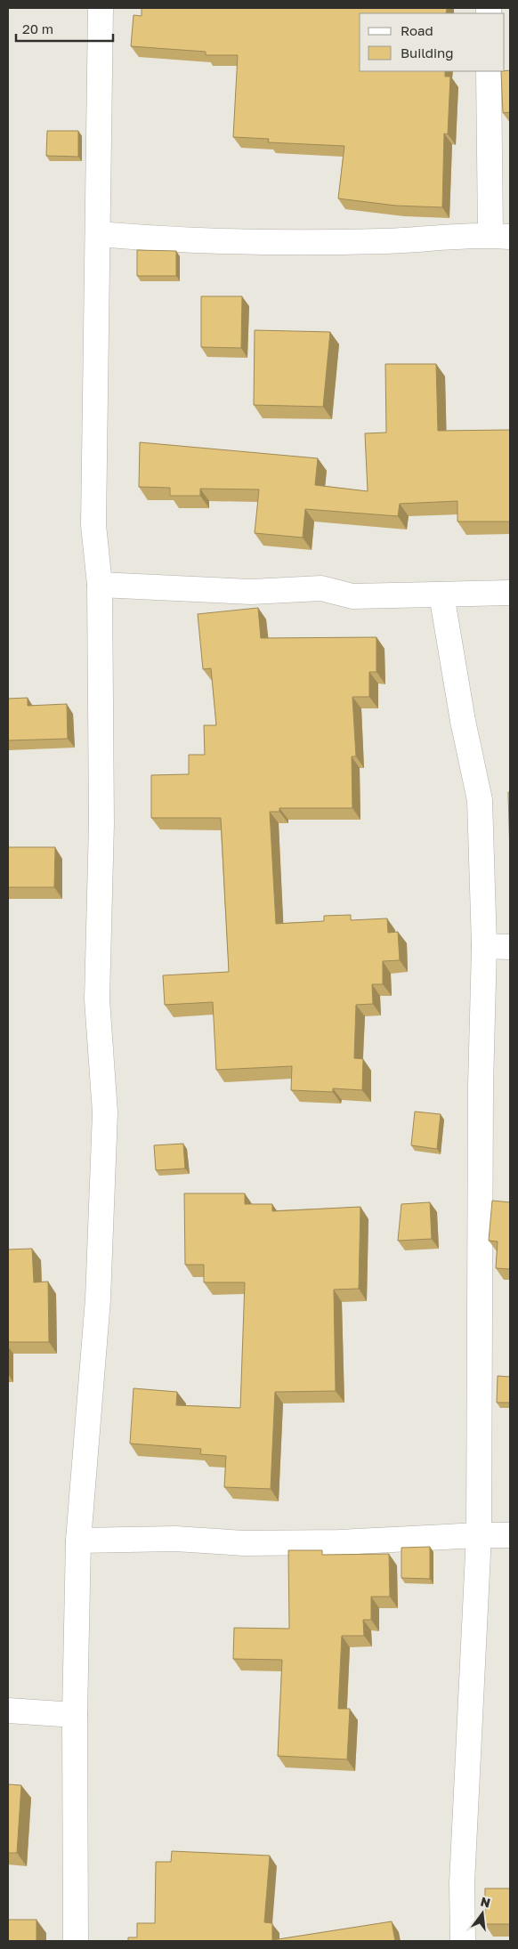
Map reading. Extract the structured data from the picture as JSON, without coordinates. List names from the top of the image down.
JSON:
{
  "legend": ["Road", "Building"],
  "scale_bar": "20 m",
  "north": "top"
}
